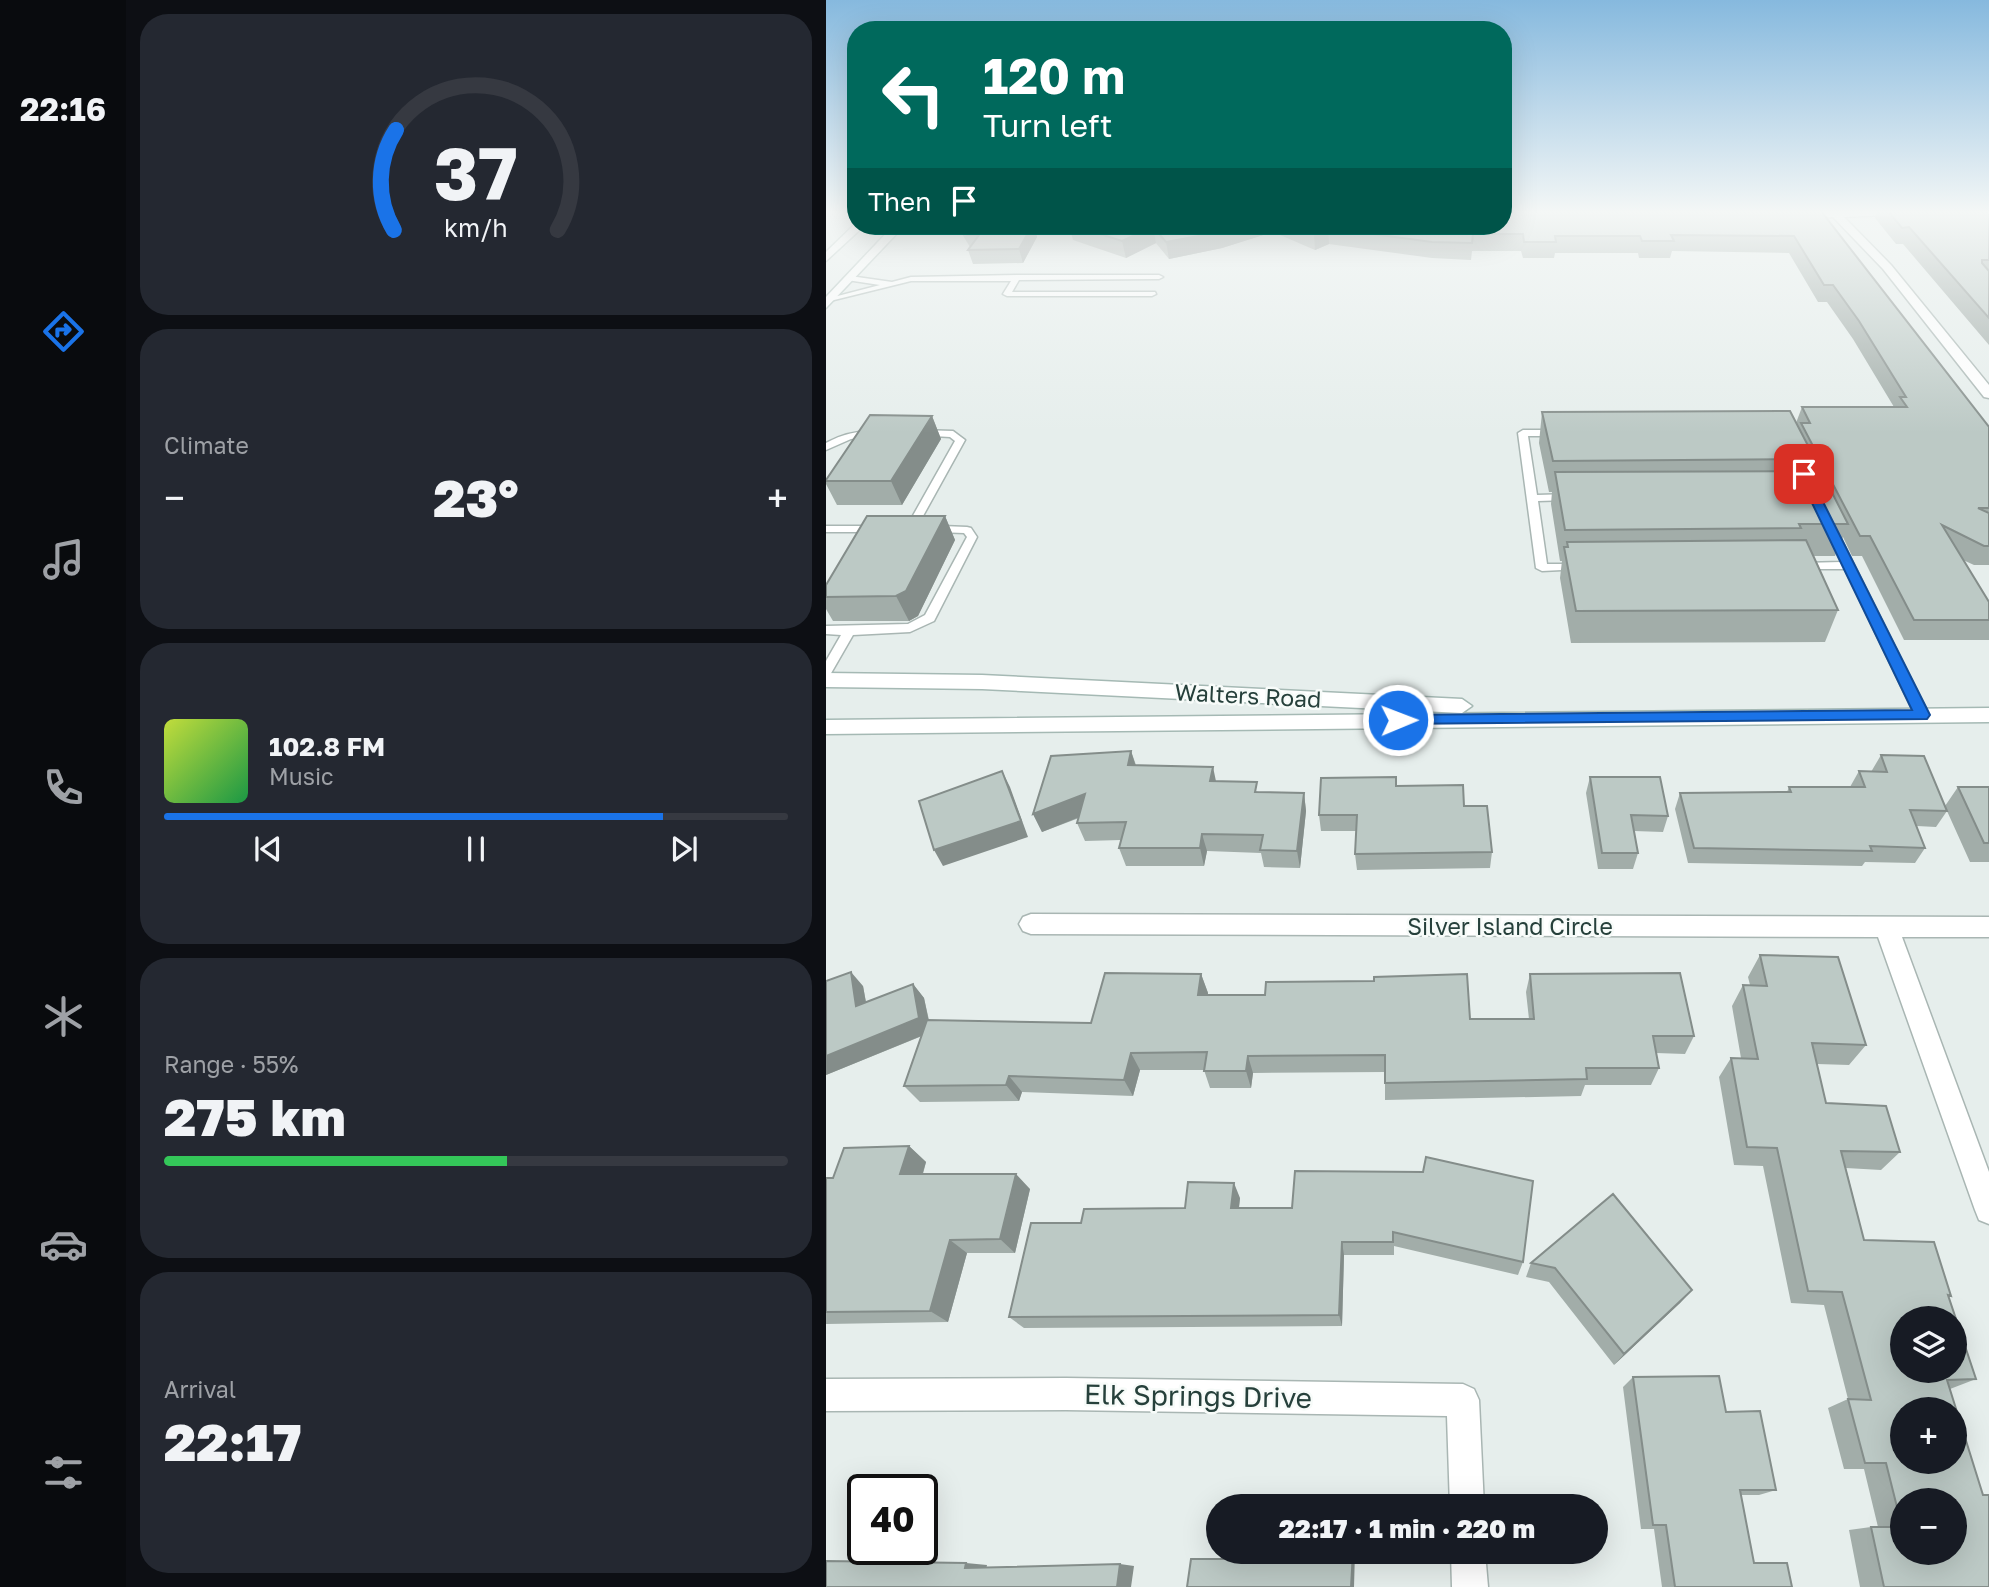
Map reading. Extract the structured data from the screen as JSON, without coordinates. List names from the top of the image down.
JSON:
{
  "streets": {
    "street": ["Walters Road", "Silver Island Circle", "Elk Springs Drive"]
  },
  "page": {
    "tabs": "22:16",
    "turn": ["120 m", "Turn left"],
    "then": "Then",
    "tile": [
      "Climate",
      ["Range · 55%", "275 km"],
      ["Arrival", "22:17"]
    ],
    "heat": ["−", "23°", "+"],
    "song": ["102.8 FM", "Music"],
    "map_buttons": ["+", "−"],
    "limit": "40",
    "trip": "22:17 · 1 min · 220 m",
    "gauge": ["37", "km/h"]
  }
}
